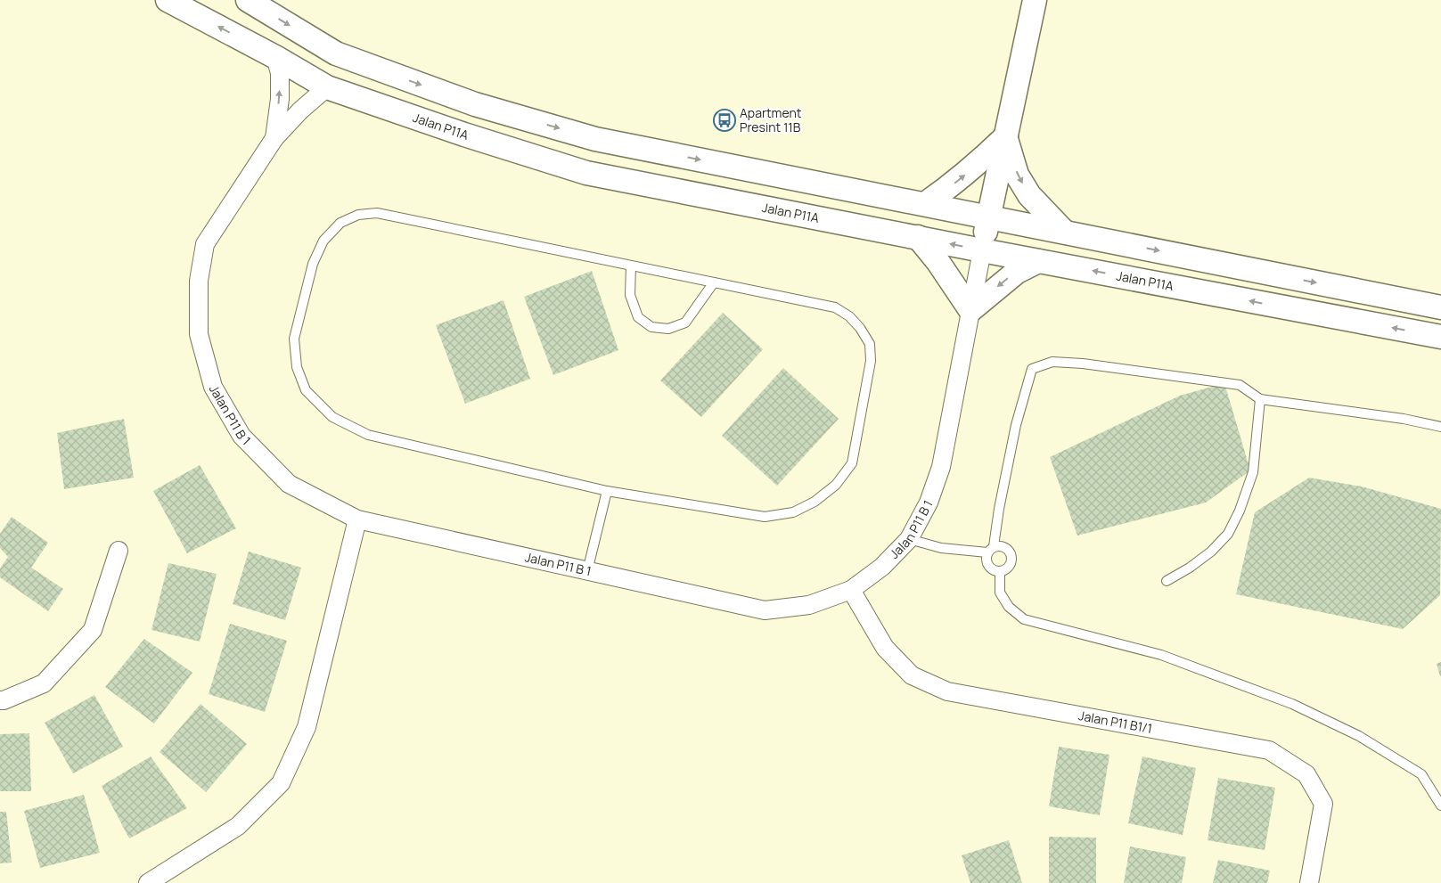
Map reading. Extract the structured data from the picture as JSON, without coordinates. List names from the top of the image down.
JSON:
{
  "streets": {
    "street": ["Jalan P11A", "Jalan P11 B 1", "Jalan P11 B1/1"]
  },
  "crossings": [
    ["Jalan P11A", "Jalan P11 B 1"],
    ["Jalan P11 B 1", "Jalan P11 B1/1"]
  ],
  "places": {
    "bus stop": ["Apartment Presint 11B"]
  }
}
